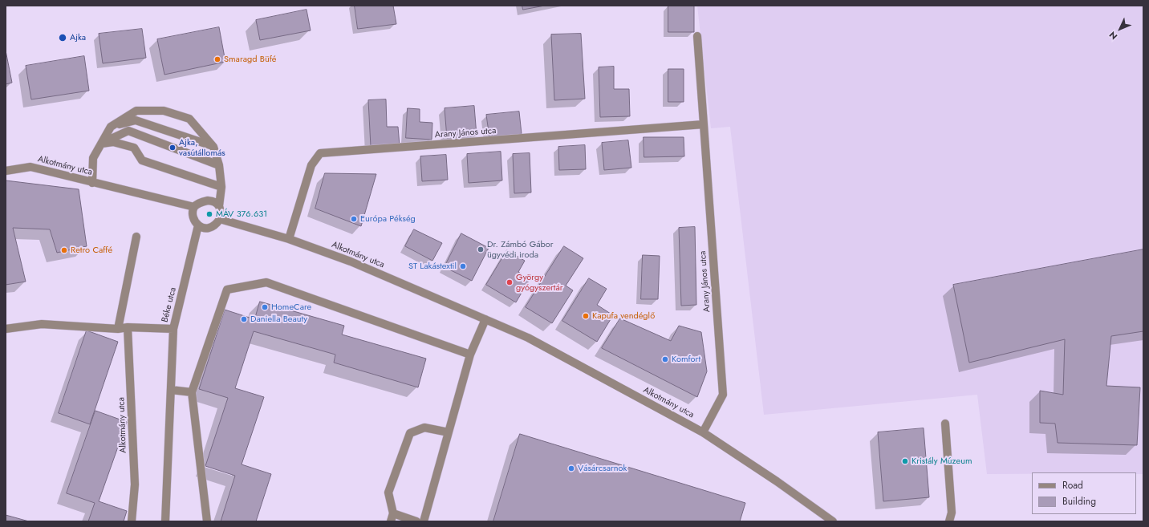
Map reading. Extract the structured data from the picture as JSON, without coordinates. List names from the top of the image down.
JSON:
{
  "streets": {
    "street": ["Arany János utca", "Alkotmány utca", "Béke utca"]
  },
  "crossings": [
    ["Arany János utca", "Alkotmány utca"],
    ["Alkotmány utca", "Béke utca"]
  ],
  "places": [
    "Ajka",
    "Smaragd Büfé",
    "Ajka, vasútállomás",
    "MÁV 376.631",
    "Európa Pékség",
    "Dr. Zámbó Gábor ügyvédi iroda",
    "Retro Caffé",
    "ST Lakástextil",
    "György gyógyszertár",
    "HomeCare",
    "Kapufa vendéglő",
    "Daniella Beauty",
    "Komfort",
    "Kristály Múzeum",
    "Vásárcsarnok"
  ],
  "legend": ["Road", "Building"],
  "north": "bottom left"
}
